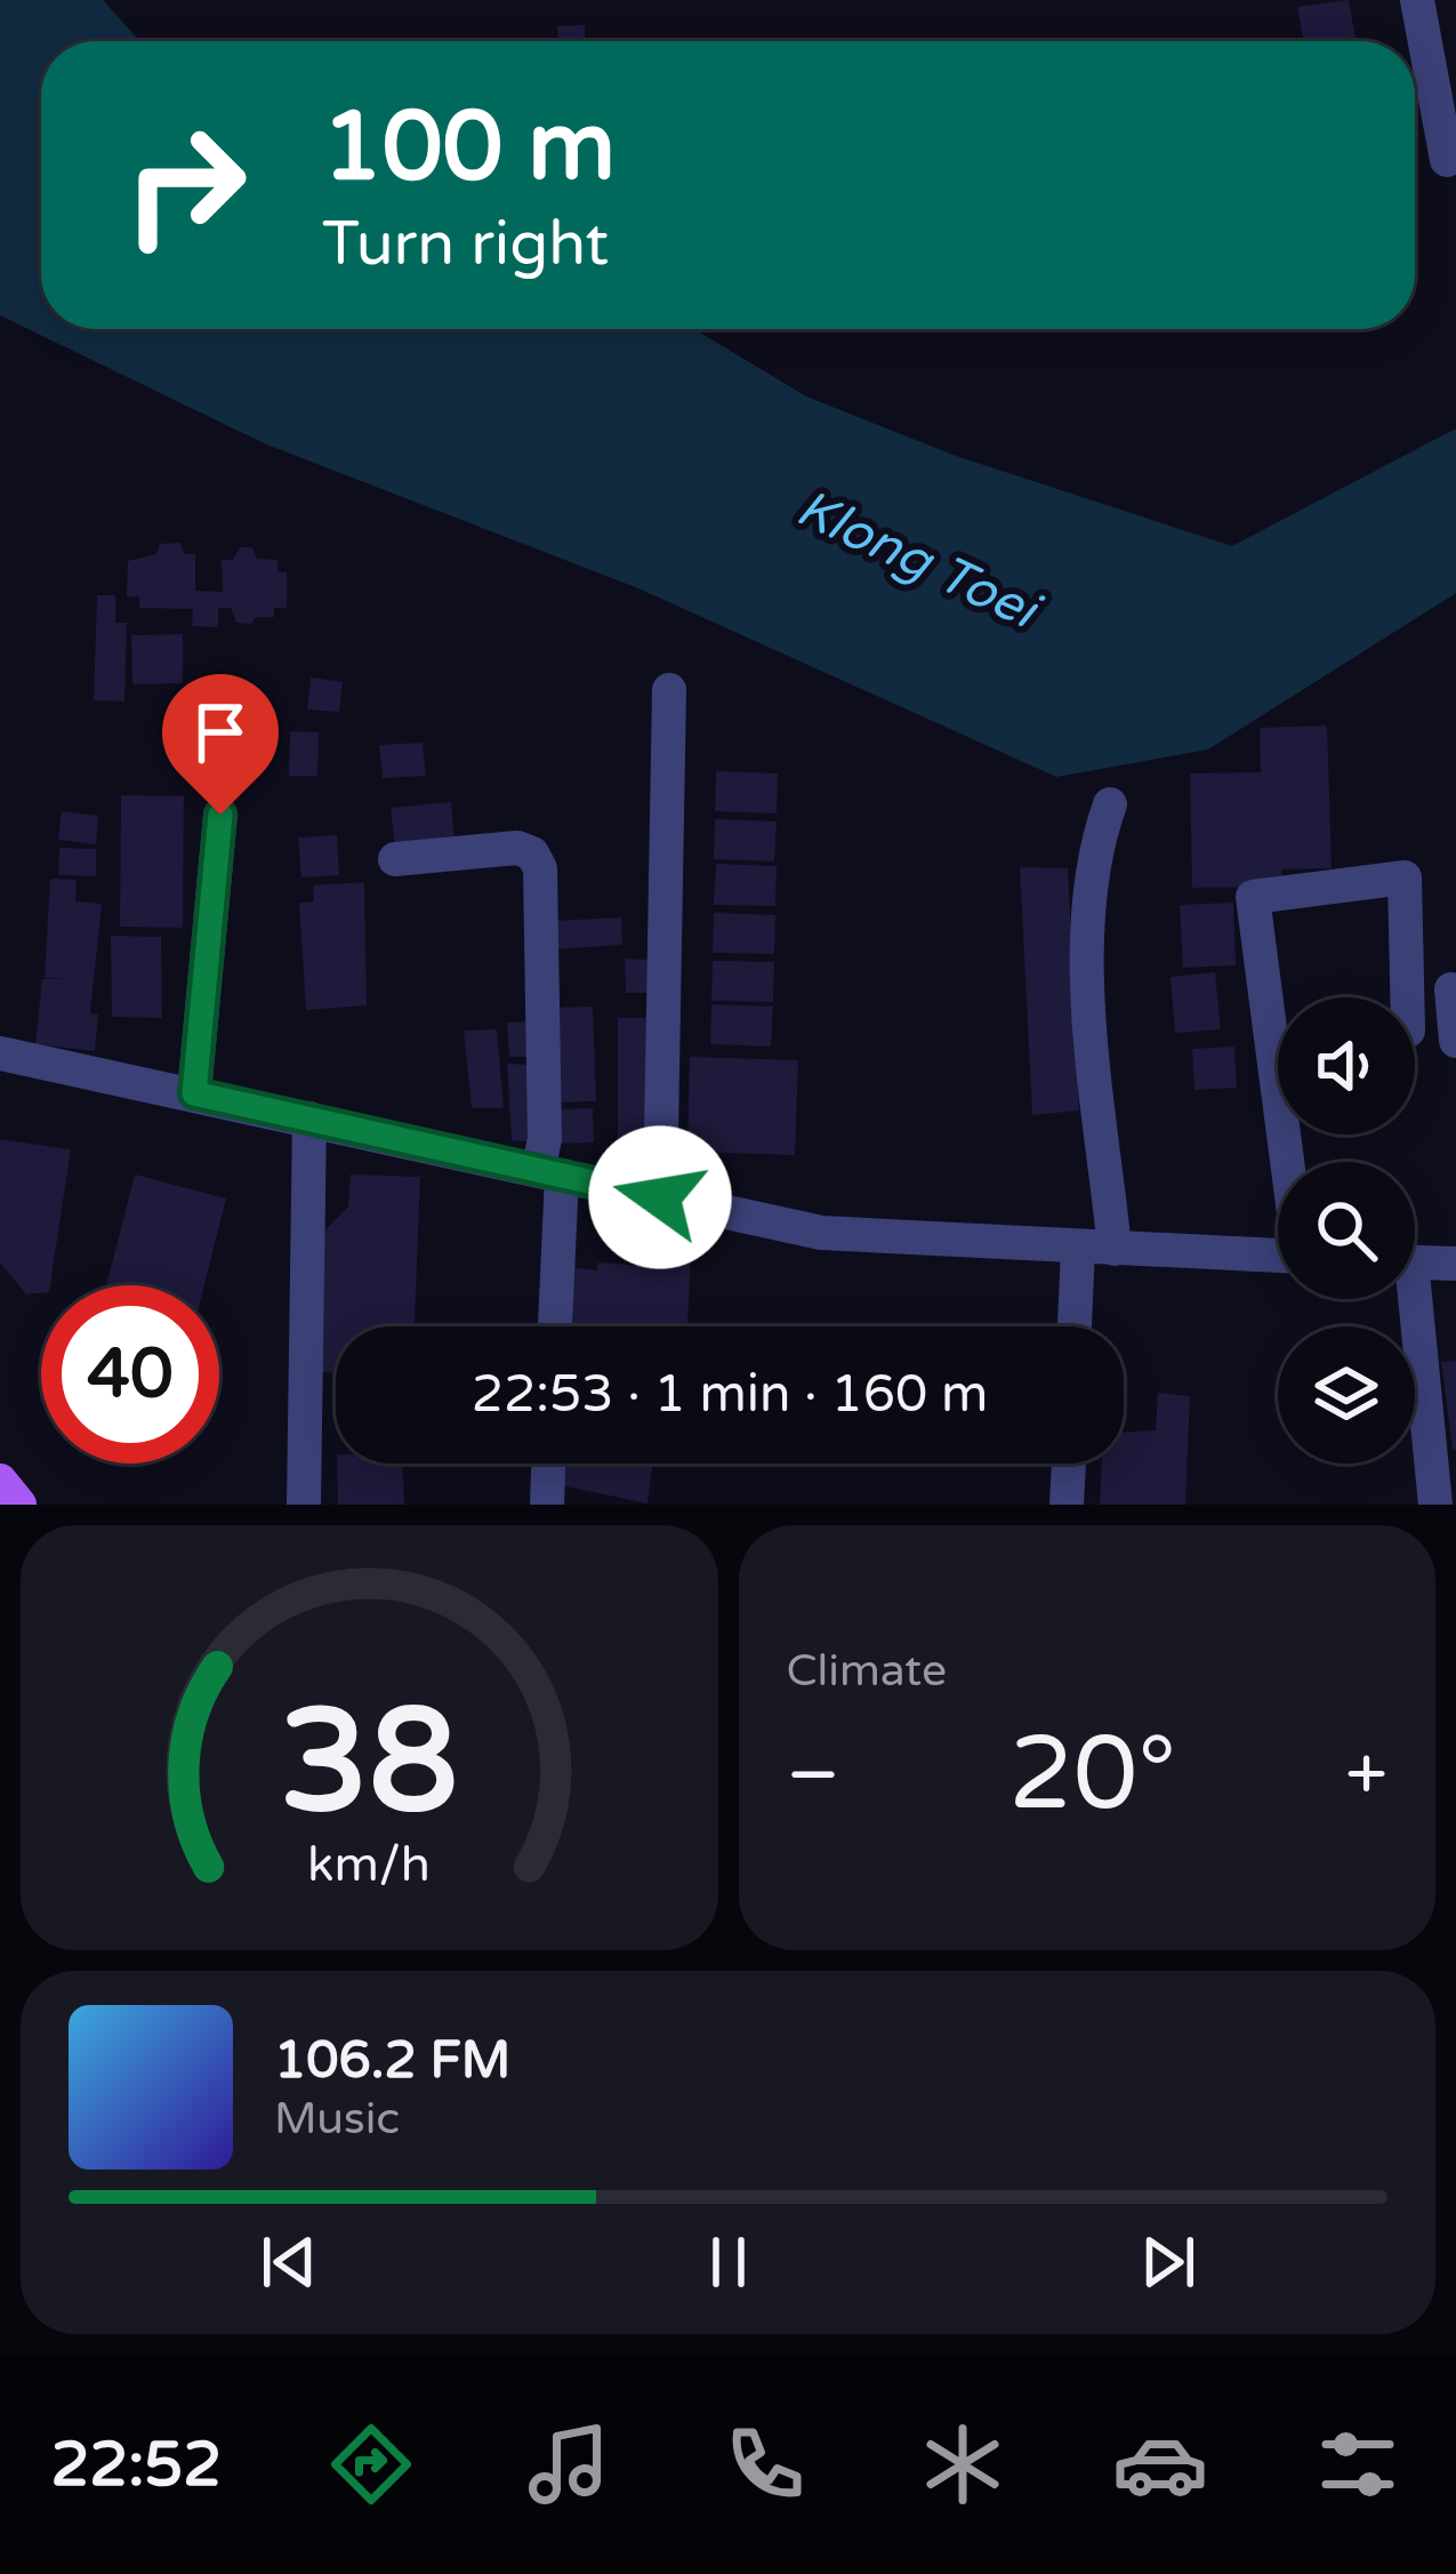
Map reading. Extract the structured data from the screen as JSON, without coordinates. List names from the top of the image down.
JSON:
{
  "water": ["Klong Toei"],
  "page": {
    "turn": ["100 m", "Turn right"],
    "limit": "40",
    "trip": "22:53 · 1 min · 160 m",
    "tile": "Climate",
    "heat": ["−", "20°", "+"],
    "song": ["106.2 FM", "Music"],
    "tabs": "22:52",
    "gauge": ["38", "km/h"]
  }
}
